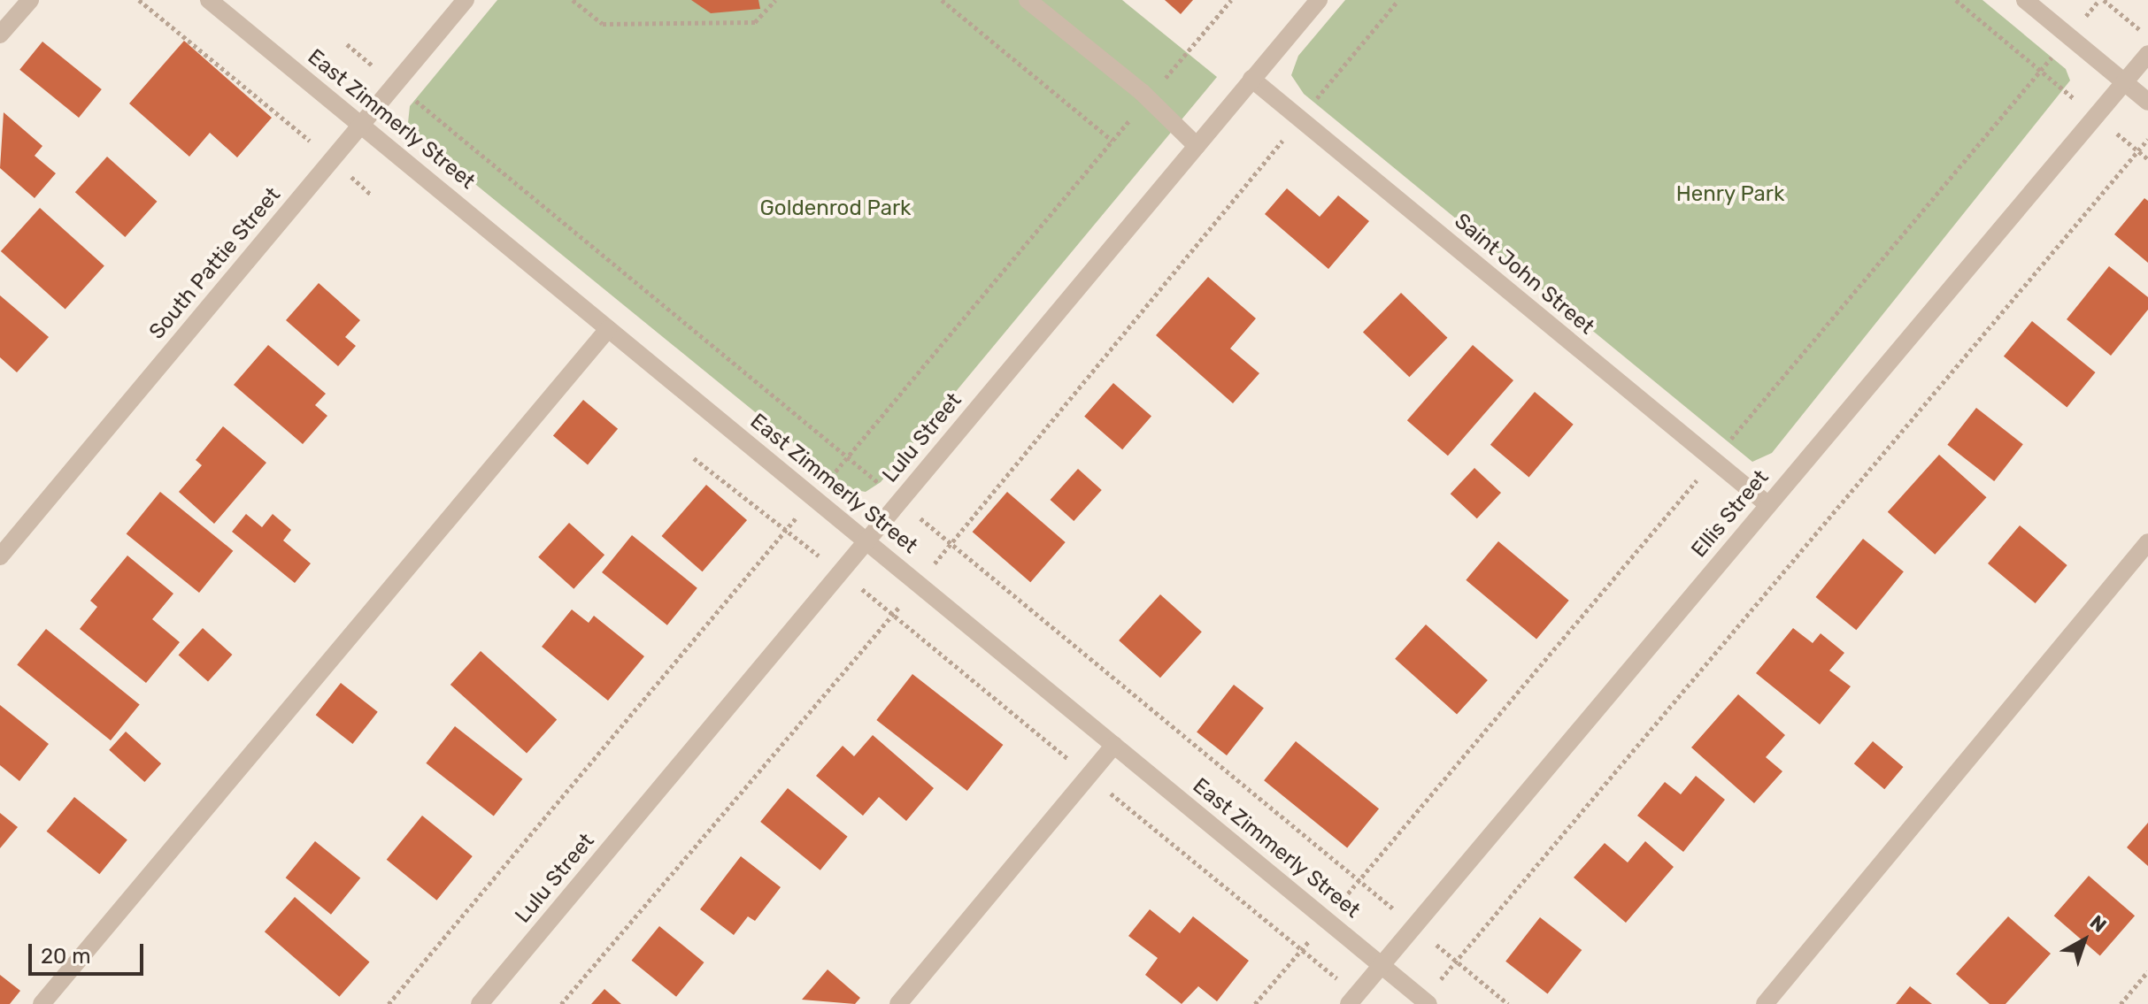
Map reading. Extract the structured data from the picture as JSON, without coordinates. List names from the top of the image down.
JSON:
{
  "streets": {
    "street": [
      "East Zimmerly Street",
      "South Pattie Street",
      "Saint John Street",
      "Lulu Street",
      "Ellis Street"
    ]
  },
  "crossings": [
    ["East Zimmerly Street", "South Pattie Street"],
    ["East Zimmerly Street", "Lulu Street"],
    ["East Zimmerly Street", "Ellis Street"],
    ["Saint John Street", "Lulu Street"],
    ["Saint John Street", "Ellis Street"]
  ],
  "parks": ["Henry Park", "Goldenrod Park"],
  "scale_bar": "20 m",
  "north": "top right"
}
